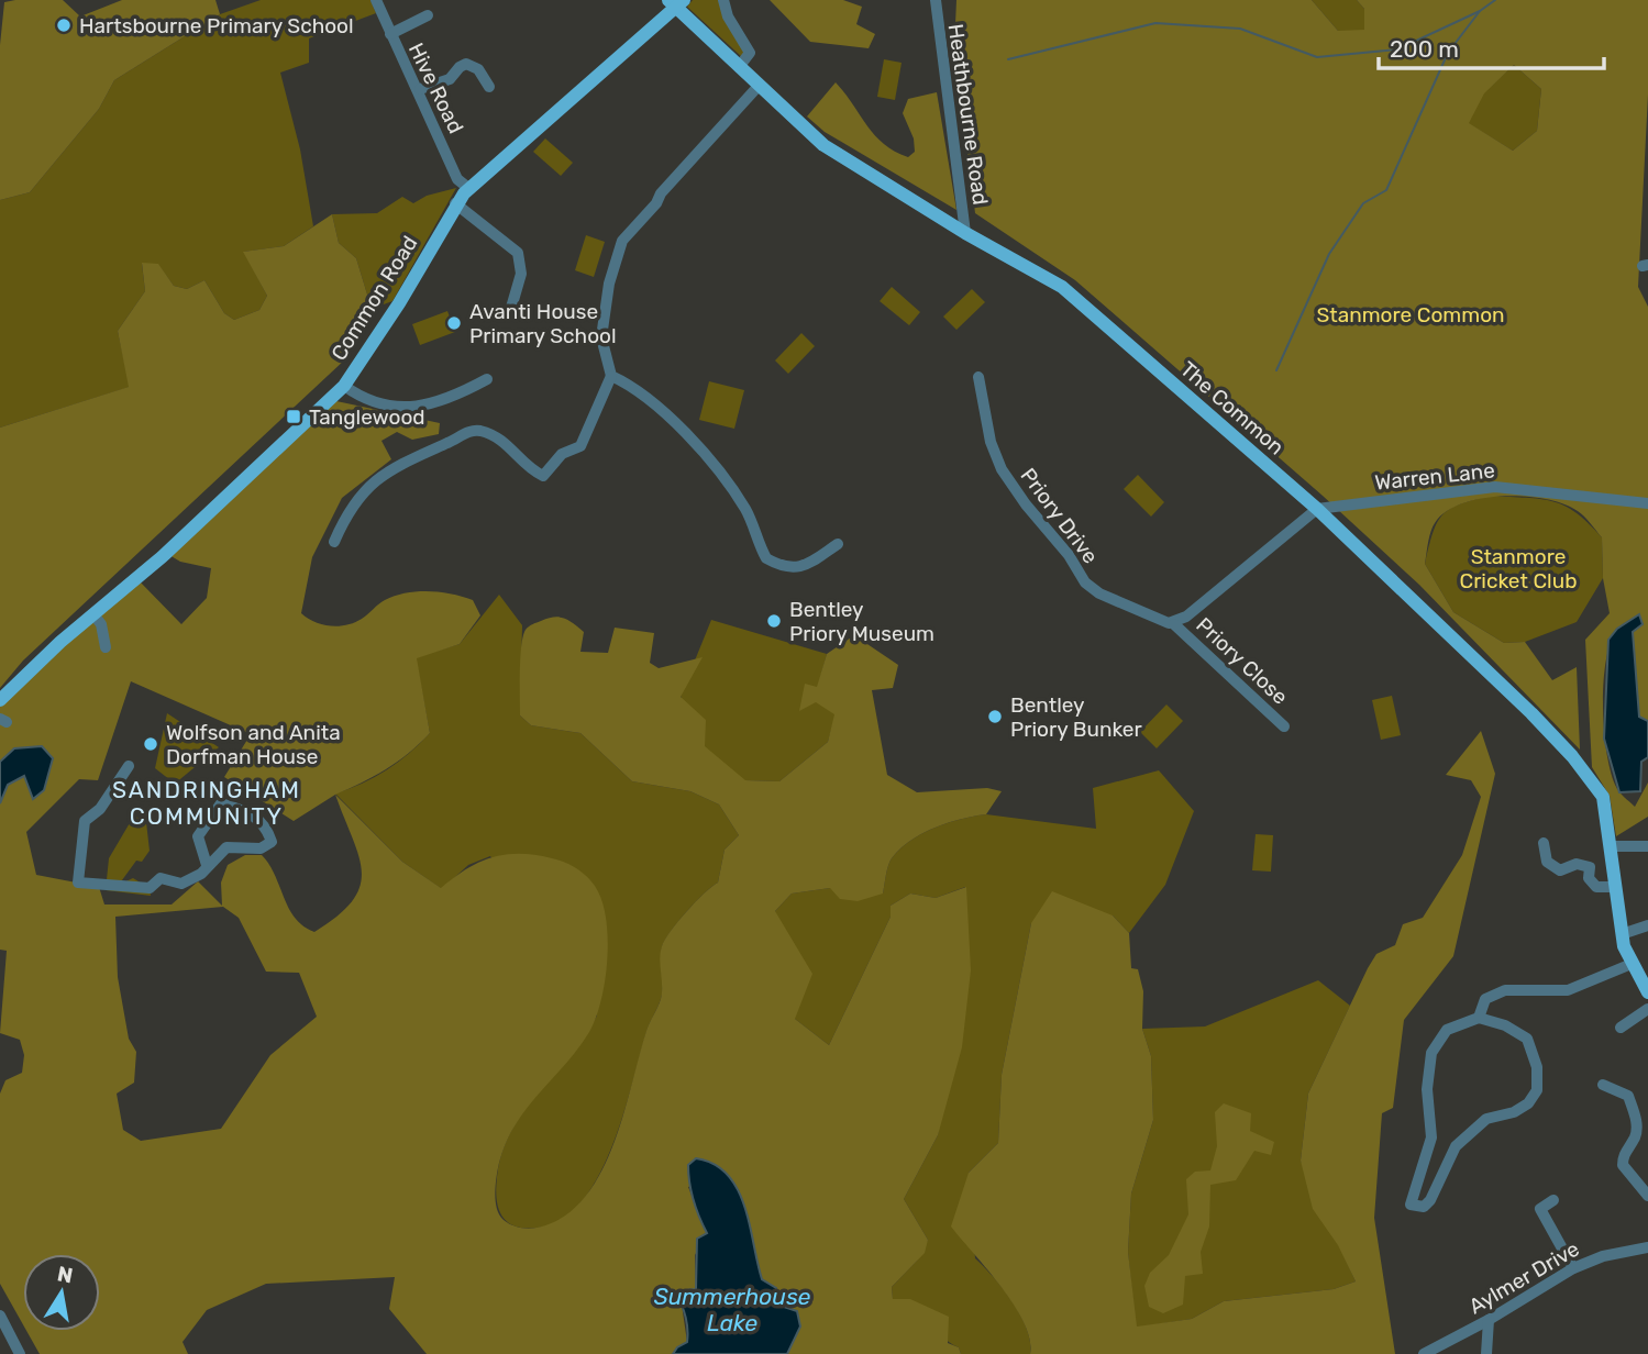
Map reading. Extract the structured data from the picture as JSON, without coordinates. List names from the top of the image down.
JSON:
{
  "streets": {
    "main road": ["Common Road", "The Common"],
    "street": [
      "Hive Road",
      "Heathbourne Road",
      "Warren Lane",
      "Priory Drive",
      "Priory Close",
      "Aylmer Drive"
    ]
  },
  "crossings": [
    ["Hive Road", "Common Road"],
    ["Heathbourne Road", "The Common"],
    ["Common Road", "The Common"],
    ["The Common", "Warren Lane"],
    ["Priory Drive", "Priory Close"]
  ],
  "districts": ["SANDRINGHAM COMMUNITY"],
  "water": ["Summerhouse Lake"],
  "parks": ["Stanmore Common", "Stanmore Cricket Club"],
  "places": {
    "other": [
      "Hartsbourne Primary School",
      "Avanti House Primary School",
      "Bentley Priory Museum",
      "Bentley Priory Bunker",
      "Wolfson and Anita Dorfman House"
    ],
    "transit": ["Tanglewood"]
  },
  "scale_bar": "200 m",
  "north": "top"
}
